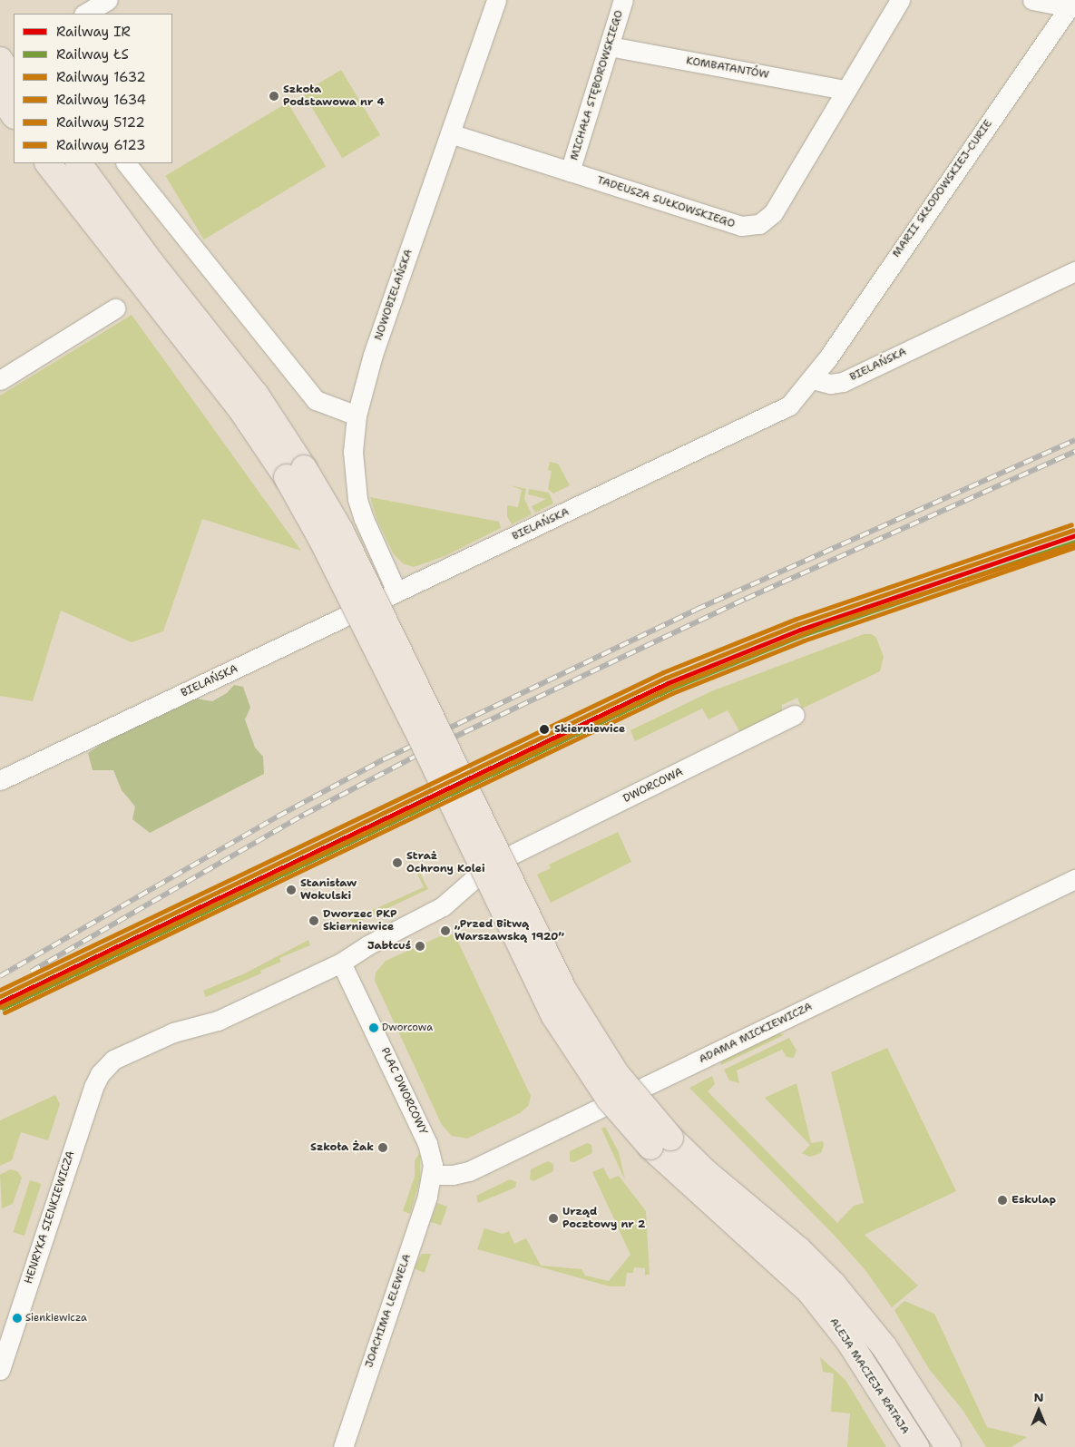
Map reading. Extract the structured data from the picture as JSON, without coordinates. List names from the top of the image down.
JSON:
{
  "streets": {
    "main road": ["ALEJA MACIEJA RATAJA"],
    "street": [
      "KOMBATANTÓW",
      "MICHAŁA STĘBOROWSKIEGO",
      "MARII SKŁODOWSKIEJ-CURIE",
      "TADEUSZA SUŁKOWSKIEGO",
      "NOWOBIELAŃSKA",
      "BIELAŃSKA",
      "DWORCOWA",
      "ADAMA MICKIEWICZA",
      "PLAC DWORCOWY",
      "HENRYKA SIENKIEWICZA",
      "JOACHIMA LELEWELA"
    ]
  },
  "crossings": [
    ["KOMBATANTÓW", "MICHAŁA STĘBOROWSKIEGO"],
    ["KOMBATANTÓW", "TADEUSZA SUŁKOWSKIEGO"],
    ["MICHAŁA STĘBOROWSKIEGO", "TADEUSZA SUŁKOWSKIEGO"],
    ["MARII SKŁODOWSKIEJ-CURIE", "BIELAŃSKA"],
    ["TADEUSZA SUŁKOWSKIEGO", "NOWOBIELAŃSKA"],
    ["NOWOBIELAŃSKA", "BIELAŃSKA"],
    ["DWORCOWA", "PLAC DWORCOWY"],
    ["DWORCOWA", "HENRYKA SIENKIEWICZA"],
    ["ADAMA MICKIEWICZA", "PLAC DWORCOWY"],
    ["ADAMA MICKIEWICZA", "JOACHIMA LELEWELA"],
    ["PLAC DWORCOWY", "JOACHIMA LELEWELA"]
  ],
  "places": [
    "Szkoła Podstawowa nr 4",
    "Skierniewice",
    "Straż Ochrony Kolei",
    "Stanisław Wokulski",
    "Dworzec PKP Skierniewice",
    "„Przed Bitwą Warszawską 1920”",
    "Jabłcuś",
    "Dworcowa",
    "Szkoła Żak",
    "Eskulap",
    "Urząd Pocztowy nr 2",
    "Sienkiewicza"
  ],
  "lines": [
    "rail line 5122",
    "rail line 1632",
    "rail line IR",
    "rail line ŁS",
    "rail line 6123",
    "rail line 1634"
  ],
  "legend": [
    "Railway IR",
    "Railway ŁS",
    "Railway 1632",
    "Railway 1634",
    "Railway 5122",
    "Railway 6123"
  ],
  "north": "top"
}
